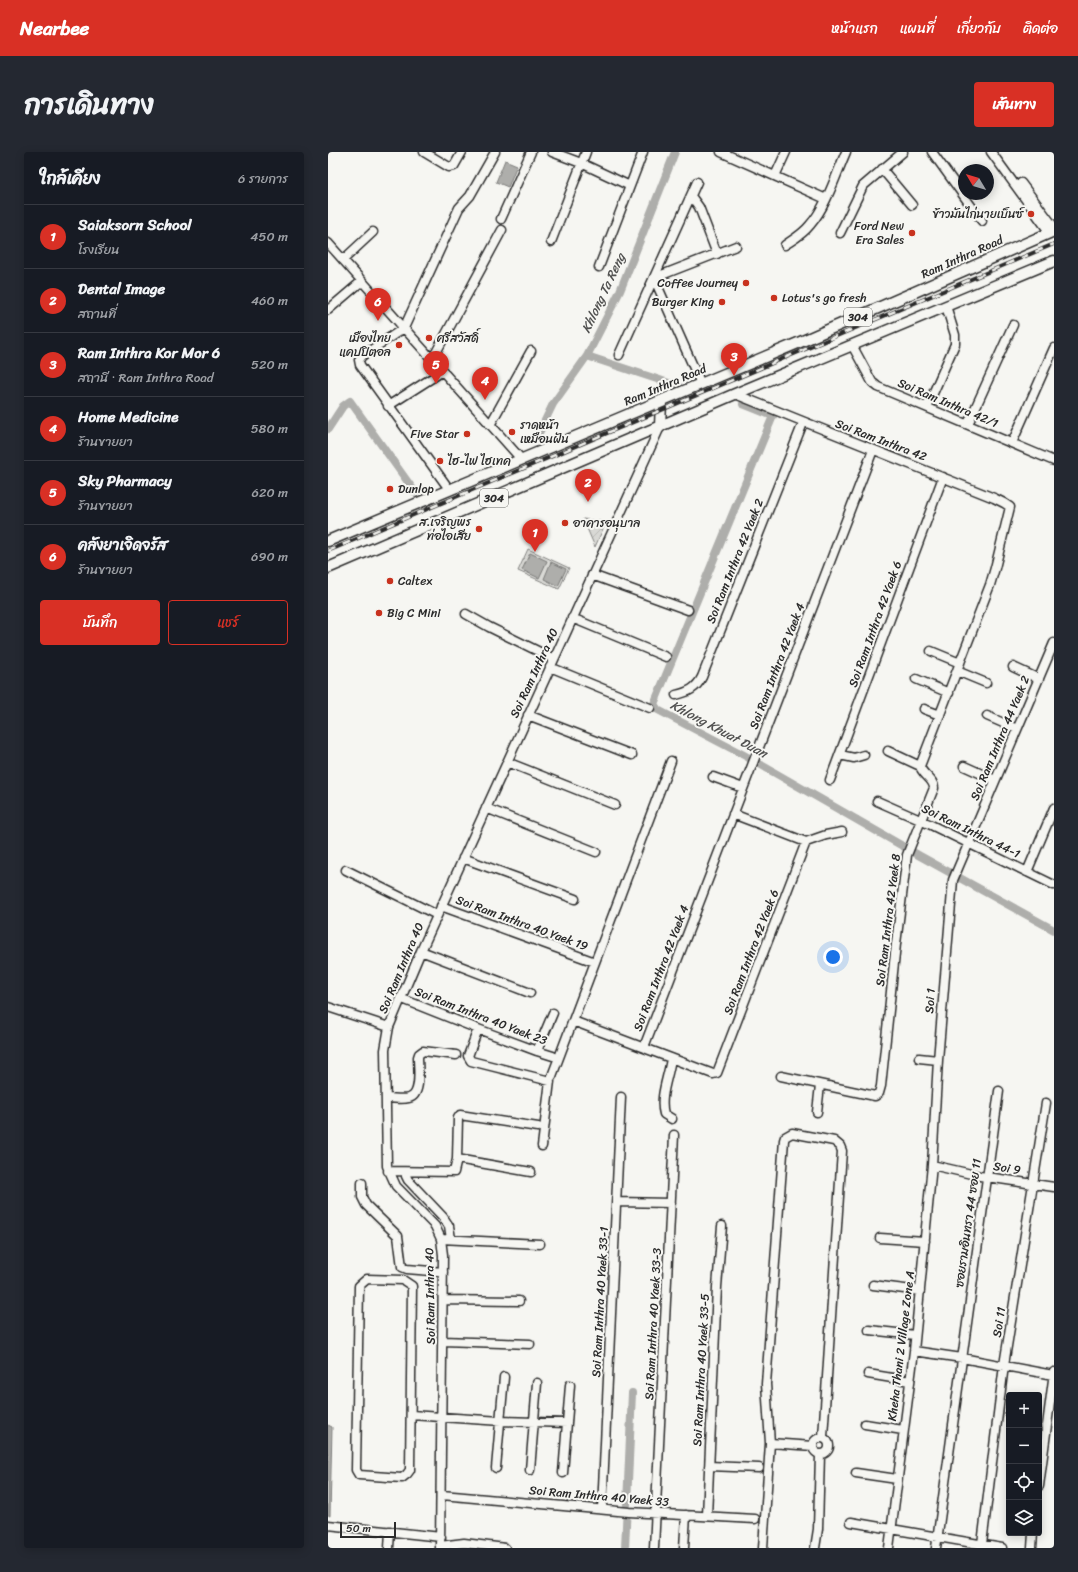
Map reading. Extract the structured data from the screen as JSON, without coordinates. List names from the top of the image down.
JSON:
{
  "streets": {
    "main road": ["Ram Inthra Road", "304"],
    "street": [
      "Soi Ram Inthra 42/1",
      "Soi Ram Inthra 42",
      "Soi Ram Inthra 42 Yaek 2",
      "Soi Ram Inthra 42 Yaek 6",
      "Soi Ram Inthra 42 Yaek 4",
      "Soi Ram Inthra 40",
      "Soi Ram Inthra 44 Yaek 2",
      "Soi Ram Inthra 44-1",
      "Soi Ram Inthra 42 Yaek 8",
      "Soi Ram Inthra 40 Yaek 19",
      "Soi 1",
      "Soi Ram Inthra 40 Yaek 23",
      "Soi 9",
      "ซอยรามอินทรา 44 ซอย 11",
      "Soi Ram Inthra 40 Yaek 33-1",
      "Soi 11",
      "Soi Ram Inthra 40 Yaek 33-3",
      "Kheha Thani 2 Village Zone A",
      "Soi Ram Inthra 40 Yaek 33-5",
      "Soi Ram Inthra 40 Yaek 33"
    ]
  },
  "crossings": [
    ["304", "Soi Ram Inthra 42/1"],
    ["304", "Soi Ram Inthra 42"],
    ["304", "Soi Ram Inthra 40"],
    ["Soi Ram Inthra 42", "Soi Ram Inthra 42 Yaek 2"],
    ["Soi Ram Inthra 42", "Soi Ram Inthra 42 Yaek 6"],
    ["Soi Ram Inthra 42", "Soi Ram Inthra 42 Yaek 4"],
    ["Soi Ram Inthra 40", "Soi Ram Inthra 40 Yaek 19"],
    ["Soi Ram Inthra 40", "Soi Ram Inthra 40 Yaek 23"],
    ["Soi Ram Inthra 40", "Soi Ram Inthra 40 Yaek 33"],
    ["Soi Ram Inthra 44 Yaek 2", "Soi Ram Inthra 44-1"],
    ["Soi Ram Inthra 44 Yaek 2", "Soi 1"],
    ["Soi Ram Inthra 44-1", "Soi Ram Inthra 42 Yaek 8"],
    ["Soi Ram Inthra 44-1", "Soi 1"],
    ["Soi 1", "Soi 9"],
    ["Soi 1", "Kheha Thani 2 Village Zone A"],
    ["Soi 9", "ซอยรามอินทรา 44 ซอย 11"],
    ["Soi 9", "Soi 11"],
    ["Soi 9", "Kheha Thani 2 Village Zone A"],
    ["Soi Ram Inthra 40 Yaek 33-1", "Soi Ram Inthra 40 Yaek 33"],
    ["Soi Ram Inthra 40 Yaek 33-3", "Soi Ram Inthra 40 Yaek 33"],
    ["Soi Ram Inthra 40 Yaek 33-5", "Soi Ram Inthra 40 Yaek 33"]
  ],
  "water": ["Khlong Ta Reng", "Khlong Khuat Duan"],
  "places": [
    "ข้าวมันไก่นายเบ็นซ์",
    "Ford New Era Sales",
    "Coffee Journey",
    "Lotus's go fresh",
    "Burger King",
    "ศรีสวัสดิ์",
    "เมืองไทย แคปปิตอล",
    "ราดหน้า เหมือนฝัน",
    "Five Star",
    "ไฮ-ไฟ ไฮเทค",
    "Dunlop",
    "อาคารอนุบาล",
    "ส.เจริญพร ท่อไอเสีย",
    "Caltex",
    "Big C Mini"
  ],
  "scale_bar": "50 m",
  "north": "top left",
  "page": {
    "header": "Nearbee",
    "nav": [
      "หน้าแรก",
      "แผนที่",
      "เกี่ยวกับ",
      "ติดต่อ"
    ],
    "title": "การเดินทาง",
    "buttons": [
      "เส้นทาง",
      ["บันทึก", "แชร์"]
    ],
    "heading": ["ใกล้เคียง", "6 รายการ"],
    "list": [
      {
        "mark": "1",
        "name": "Saiaksorn School",
        "note": "โรงเรียน",
        "value": "450 m"
      },
      {
        "mark": "2",
        "name": "Dental Image",
        "note": "สถานที่",
        "value": "460 m"
      },
      {
        "mark": "3",
        "name": "Ram Inthra Kor Mor 6",
        "note": "สถานี · Ram Inthra Road",
        "value": "520 m"
      },
      {
        "mark": "4",
        "name": "Home Medicine",
        "note": "ร้านขายยา",
        "value": "580 m"
      },
      {
        "mark": "5",
        "name": "Sky Pharmacy",
        "note": "ร้านขายยา",
        "value": "620 m"
      },
      {
        "mark": "6",
        "name": "คลังยาเจิดจรัส",
        "note": "ร้านขายยา",
        "value": "690 m"
      }
    ],
    "pins": [
      "6",
      "3",
      "5",
      "4",
      "2",
      "1"
    ],
    "map_buttons": ["+", "−"],
    "scale": "50 m"
  }
}
